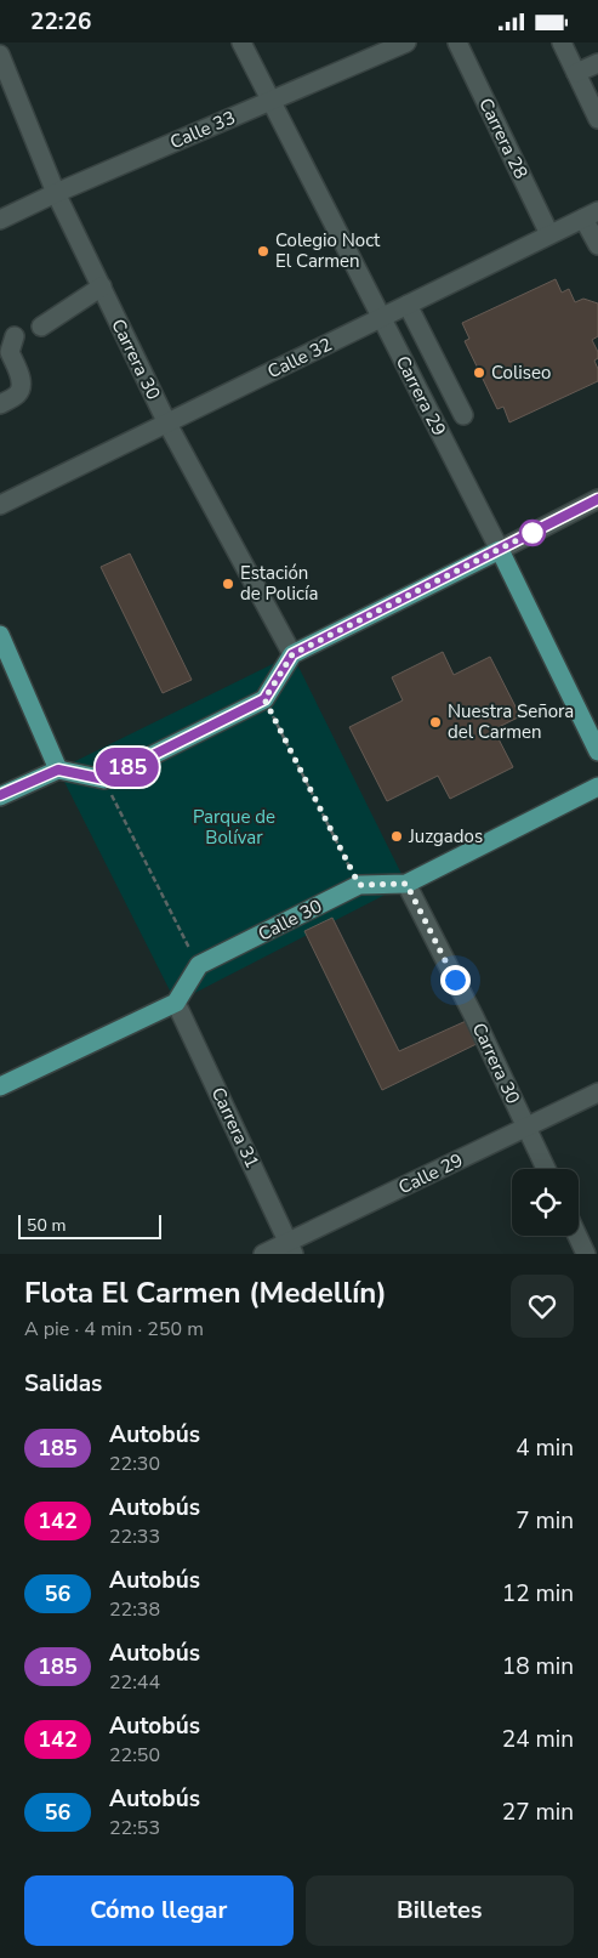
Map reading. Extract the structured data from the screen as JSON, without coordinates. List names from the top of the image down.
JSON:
{
  "streets": {
    "main road": ["Carrera 29", "Calle 30"],
    "street": [
      "Calle 33",
      "Carrera 28",
      "Calle 32",
      "Carrera 30",
      "Carrera 31",
      "Calle 29"
    ]
  },
  "crossings": [
    ["Calle 33", "Carrera 30"],
    ["Calle 33", "Carrera 29"],
    ["Carrera 28", "Calle 32"],
    ["Calle 32", "Carrera 30"],
    ["Calle 32", "Carrera 29"],
    ["Carrera 30", "Calle 30"],
    ["Carrera 30", "Calle 29"],
    ["Carrera 31", "Calle 29"]
  ],
  "parks": ["Parque de Bolívar"],
  "places": [
    "Colegio Noct El Carmen",
    "Coliseo",
    "Estación de Policía",
    "Nuestra Señora del Carmen",
    "Juzgados"
  ],
  "lines": ["bus line 185"],
  "scale_bar": "50 m",
  "page": {
    "status": "22:26",
    "on_map": "185",
    "scale": "50 m",
    "heading": [
      ["Flota El Carmen (Medellín)", "A pie · 4 min · 250 m"],
      "Salidas"
    ],
    "list": [
      {
        "mark": "185",
        "name": "Autobús",
        "note": "22:30",
        "value": "4 min"
      },
      {
        "mark": "142",
        "name": "Autobús",
        "note": "22:33",
        "value": "7 min"
      },
      {
        "mark": "56",
        "name": "Autobús",
        "note": "22:38",
        "value": "12 min"
      },
      {
        "mark": "185",
        "name": "Autobús",
        "note": "22:44",
        "value": "18 min"
      },
      {
        "mark": "142",
        "name": "Autobús",
        "note": "22:50",
        "value": "24 min"
      },
      {
        "mark": "56",
        "name": "Autobús",
        "note": "22:53",
        "value": "27 min"
      }
    ],
    "buttons": ["Cómo llegar", "Billetes"]
  }
}
